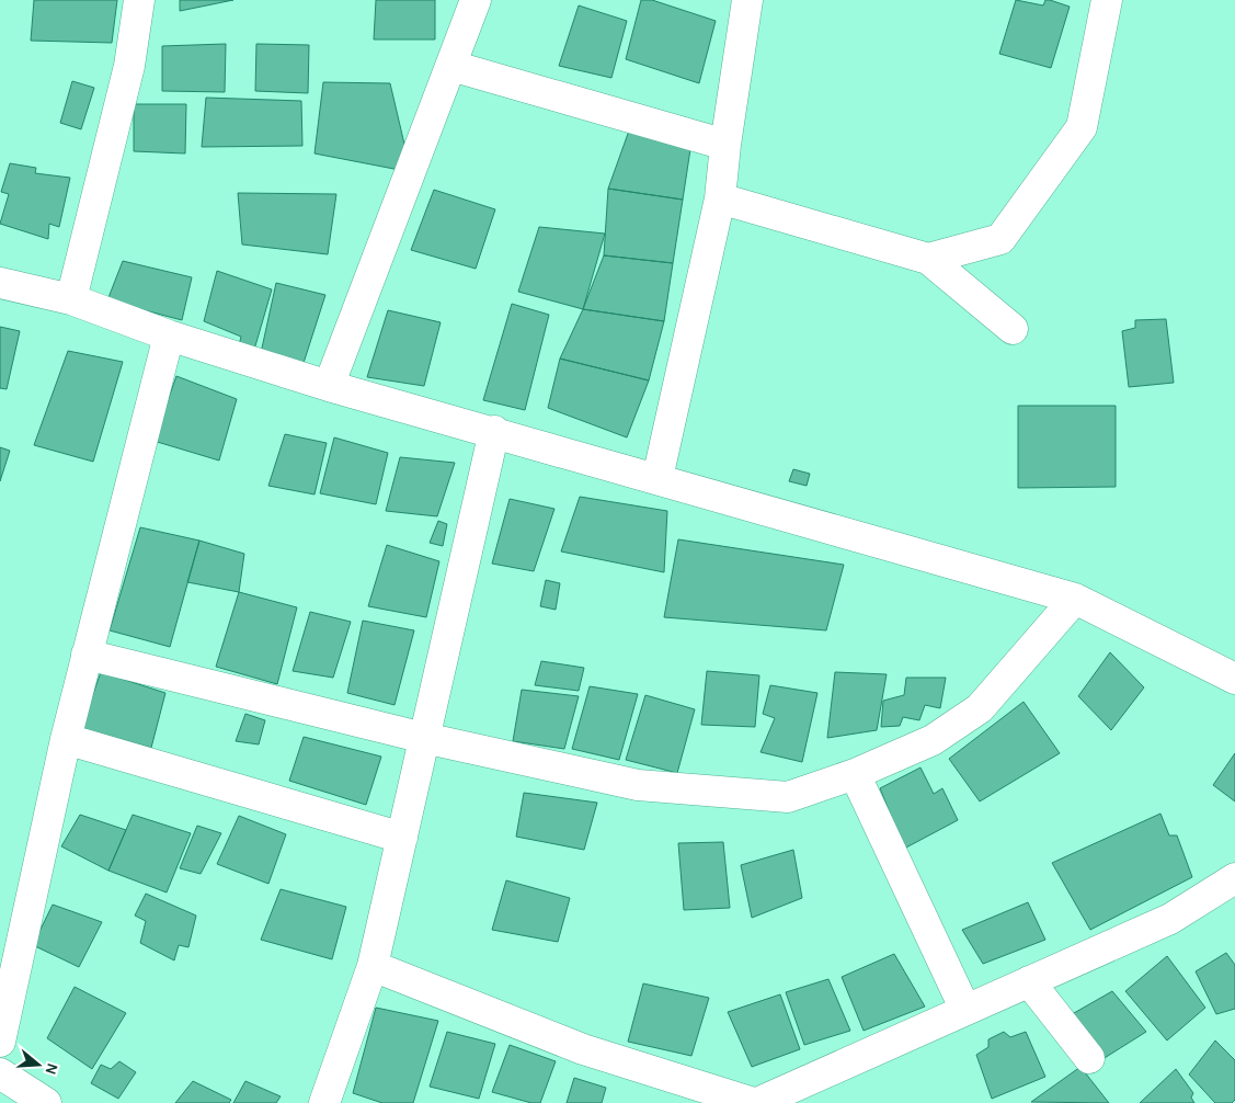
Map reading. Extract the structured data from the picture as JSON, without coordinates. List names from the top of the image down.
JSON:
{
  "north": "right"
}
